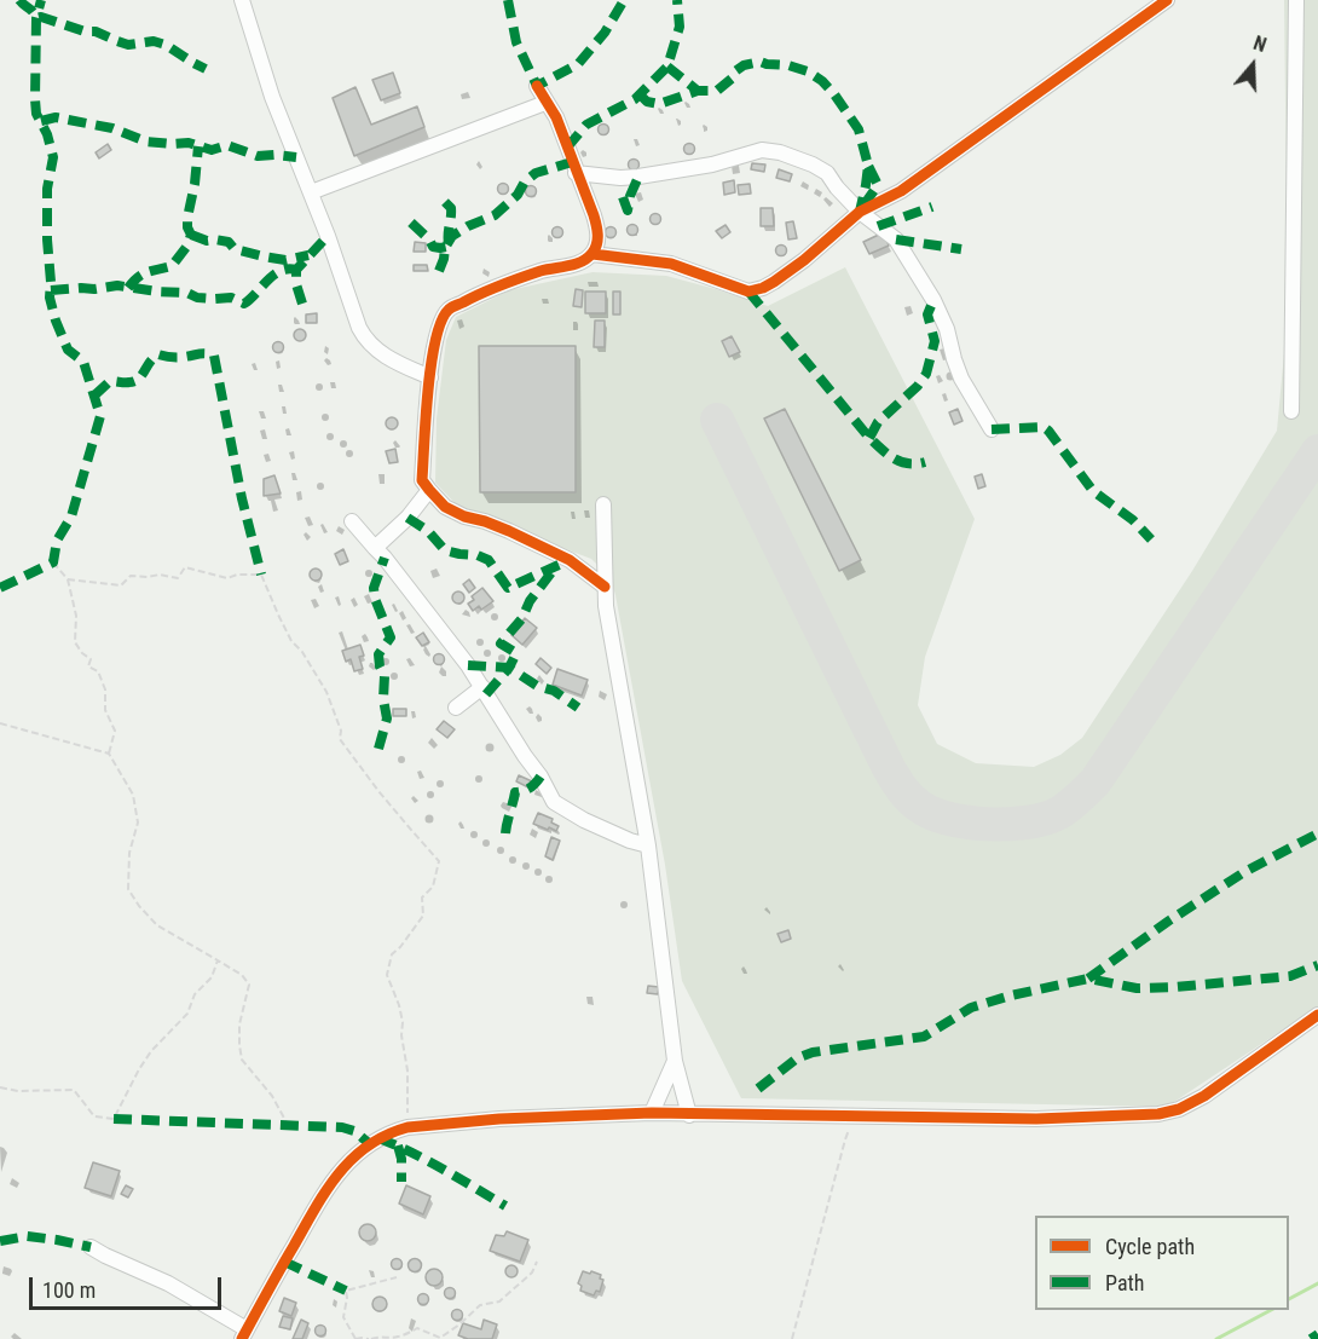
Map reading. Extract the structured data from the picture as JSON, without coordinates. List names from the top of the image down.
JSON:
{
  "legend": ["Cycle path", "Path"],
  "scale_bar": "100 m",
  "north": "top"
}
